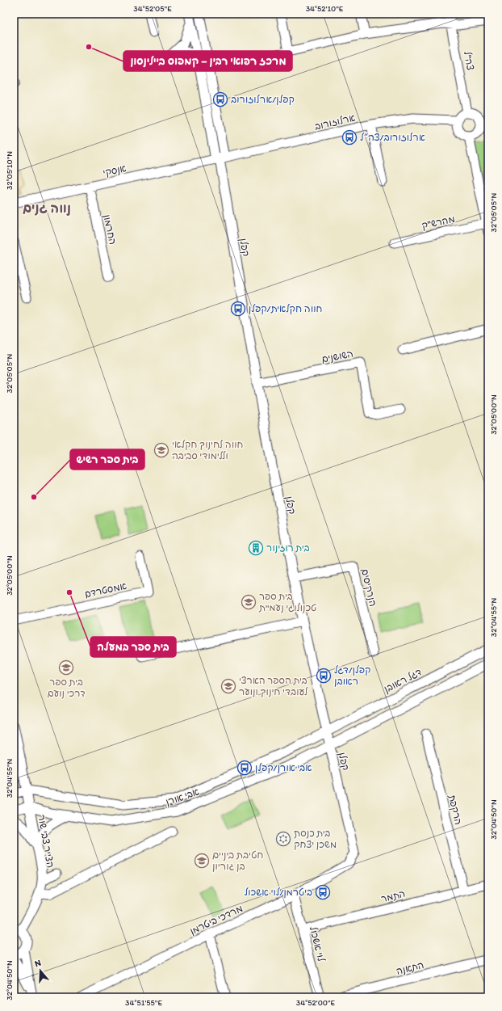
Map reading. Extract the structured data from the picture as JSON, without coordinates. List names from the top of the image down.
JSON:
{
  "streets": {
    "street": [
      "צה\"ל",
      "ארלוזורוב",
      "אנסקי",
      "מהרש\"ק",
      "החרמון",
      "קפלן",
      "השושנים",
      "הנרקיסים",
      "אמסטרדם",
      "דגל ראובן",
      "אבי אורן",
      "הרקפת",
      "הצייר צבי שור",
      "התמר",
      "מרדכי ביטרמן",
      "לוי אשכול",
      "התאנה"
    ]
  },
  "crossings": [
    ["צה\"ל", "ארלוזורוב"],
    ["ארלוזורוב", "אנסקי"],
    ["ארלוזורוב", "קפלן"],
    ["אנסקי", "החרמון"],
    ["אנסקי", "קפלן"],
    ["קפלן", "השושנים"],
    ["קפלן", "הנרקיסים"],
    ["קפלן", "דגל ראובן"],
    ["קפלן", "אבי אורן"],
    ["קפלן", "מרדכי ביטרמן"],
    ["דגל ראובן", "אבי אורן"],
    ["אבי אורן", "הצייר צבי שור"],
    ["הרקפת", "התמר"],
    ["התמר", "לוי אשכול"],
    ["מרדכי ביטרמן", "לוי אשכול"]
  ],
  "districts": ["נווה גנים"],
  "places": {
    "other": ["מרכז רפואי רבין – קמפוס ביילינסון", "בית ספר רשיש", "בית ספר במעלה"],
    "bus stop": [
      "קפלן/ארלוזורוב",
      "ארלוזורוב/צה״ל",
      "חווה חקלאית/קפלן",
      "קפלן/דגל ראובן",
      "אבי אורן/קפלן",
      "ביטרמן/לוי אשכול"
    ],
    "school or university": [
      "חווה לחינוך חקלאי וללימודי סביבה",
      "בית ספר טכנולוגי נעמ\"ת",
      "בית ספר דרכי נועם",
      "בית הספר הארצי לעובדי חינוך ונוער",
      "חטיבת ביניים בן גוריון"
    ],
    "building": ["בית רוזינור"],
    "synagogue": ["בית כנסת משכן יצחק"]
  },
  "north": "top",
  "coordinates": [
    "34°52'05\"E",
    "34°52'10\"E",
    "32°05'10\"N",
    "32°05'05\"N",
    "32°05'00\"N",
    "32°04'55\"N",
    "32°04'50\"N",
    "34°51'55\"E",
    "34°52'00\"E"
  ]
}
